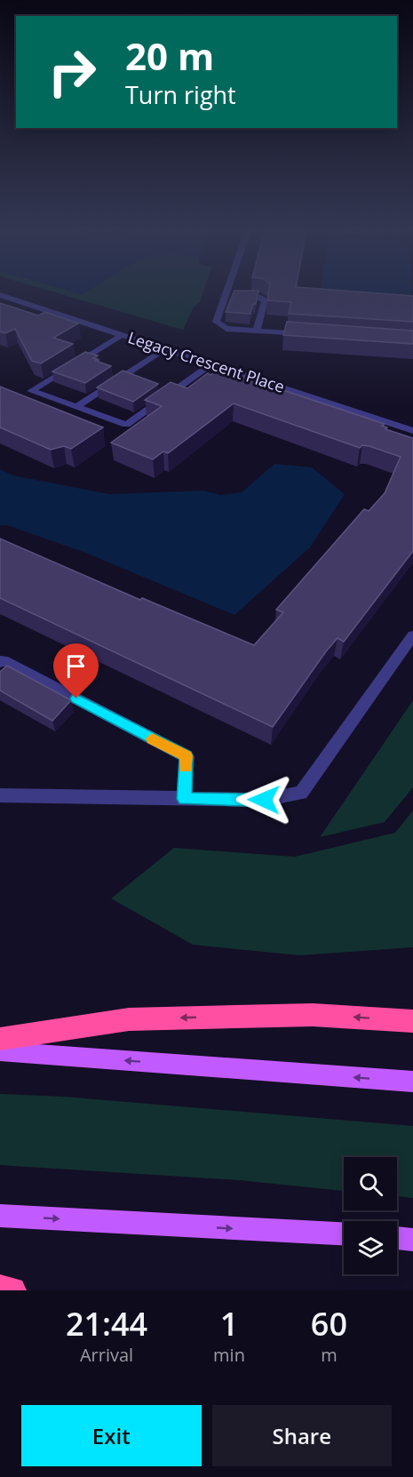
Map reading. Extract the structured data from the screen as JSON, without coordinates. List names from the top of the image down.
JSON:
{
  "streets": {
    "street": ["Legacy Crescent Place"]
  },
  "page": {
    "turn": ["20 m", "Turn right"],
    "eta": [
      "21:44",
      "Arrival",
      "1",
      "min",
      "60",
      "m"
    ],
    "buttons": ["Exit", "Share"]
  }
}
